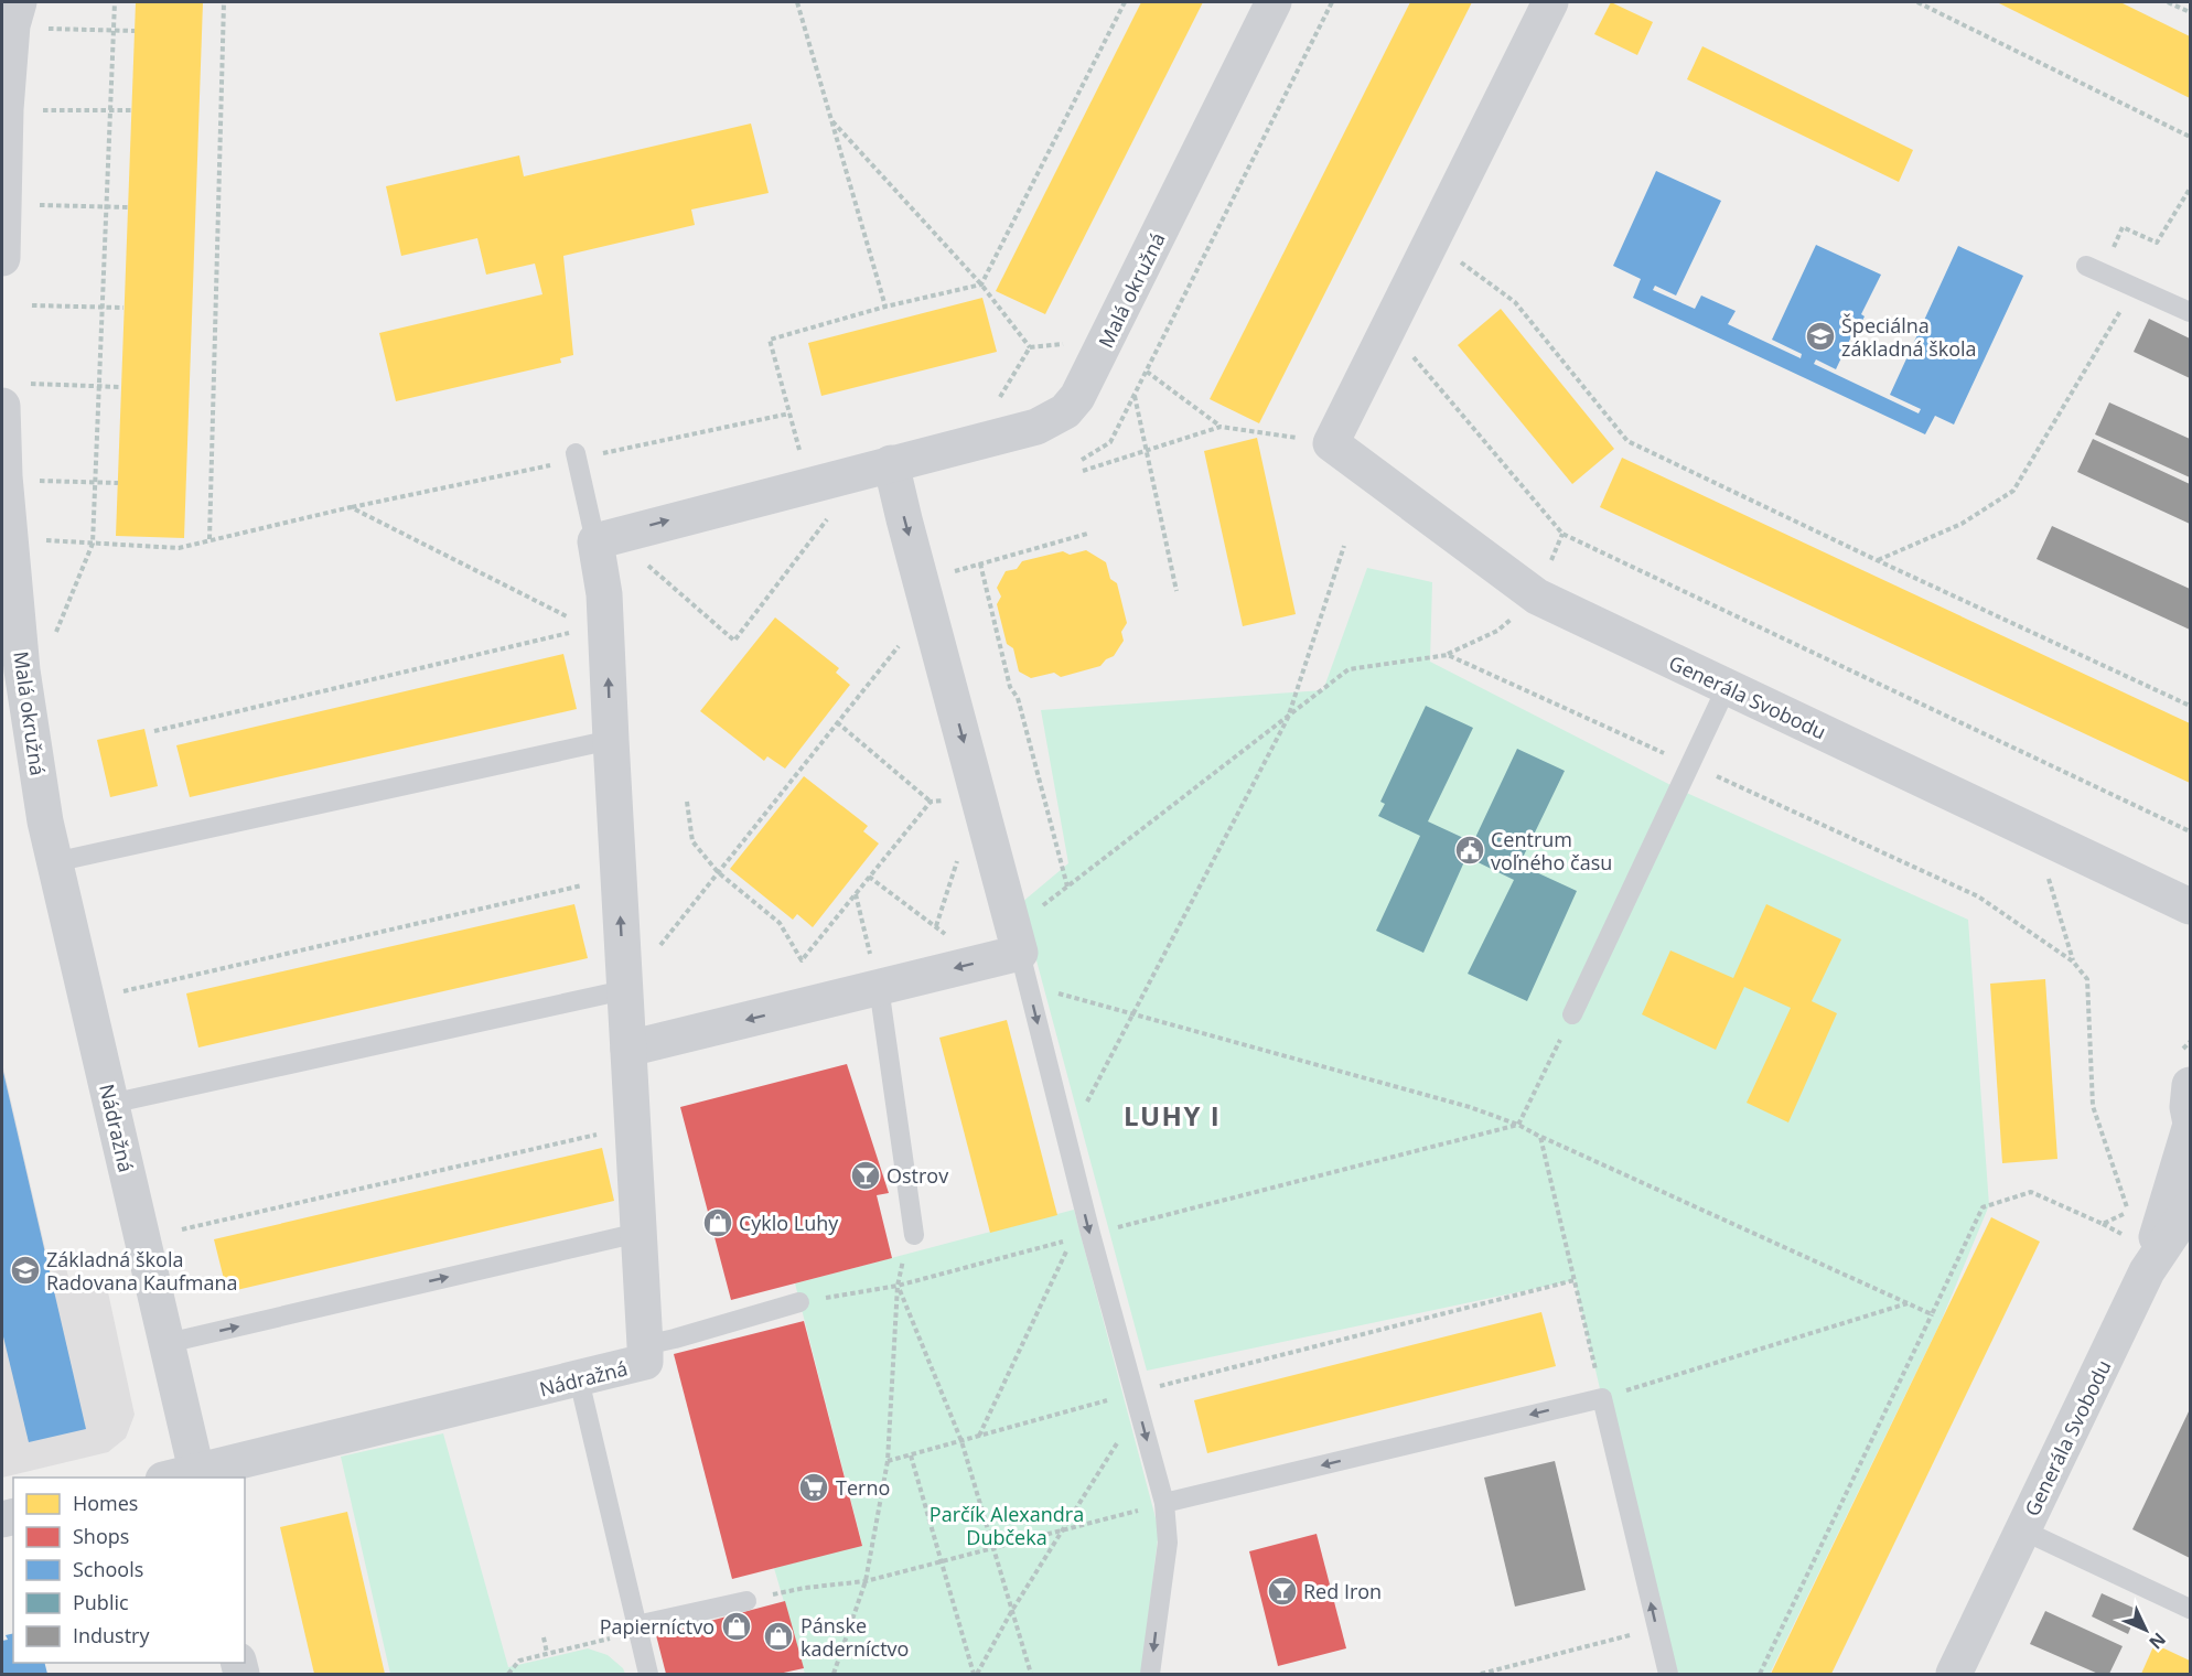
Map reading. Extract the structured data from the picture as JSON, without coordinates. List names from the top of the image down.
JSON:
{
  "streets": {
    "street": ["Malá okružná", "Generála Svobodu", "Nádražná"]
  },
  "crossings": [
    ["Malá okružná", "Nádražná"]
  ],
  "districts": ["LUHY I"],
  "parks": ["Parčík Alexandra Dubčeka"],
  "places": {
    "school or university": ["Špeciálna základná škola", "Základná škola Radovana Kaufmana"],
    "public building": ["Centrum voľného času"],
    "bar": ["Ostrov", "Red Iron"],
    "shop": ["Cyklo Luhy", "Papierníctvo", "Pánske kaderníctvo"],
    "supermarket": ["Terno"]
  },
  "legend": [
    "Homes",
    "Shops",
    "Schools",
    "Public",
    "Industry"
  ],
  "north": "bottom right"
}
